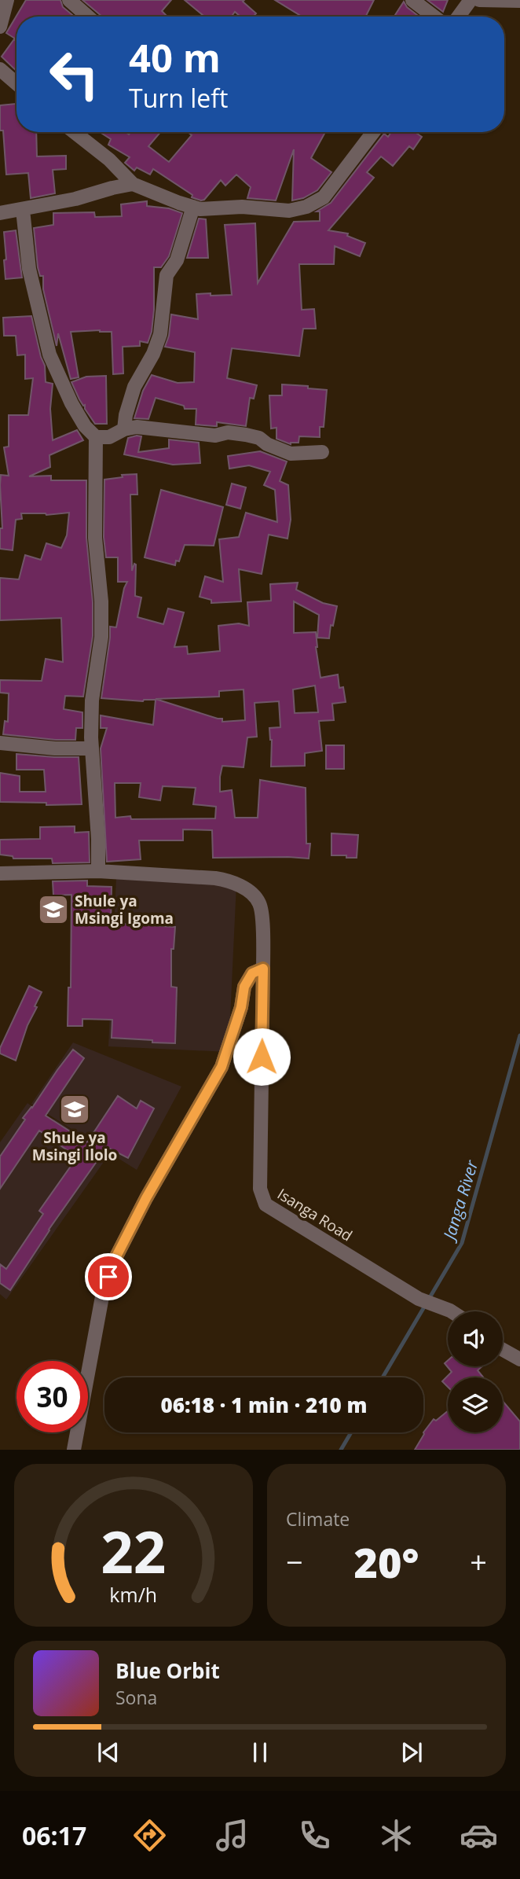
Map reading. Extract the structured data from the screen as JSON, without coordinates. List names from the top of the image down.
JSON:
{
  "streets": {
    "street": ["Isanga Road"]
  },
  "water": ["Janga River"],
  "places": {
    "school or university": ["Shule ya Msingi Igoma", "Shule ya Msingi Ilolo"]
  },
  "page": {
    "turn": ["40 m", "Turn left"],
    "limit": "30",
    "trip": "06:18 · 1 min · 210 m",
    "tile": "Climate",
    "heat": ["−", "20°", "+"],
    "song": ["Blue Orbit", "Sona"],
    "tabs": "06:17",
    "gauge": ["22", "km/h"]
  }
}
